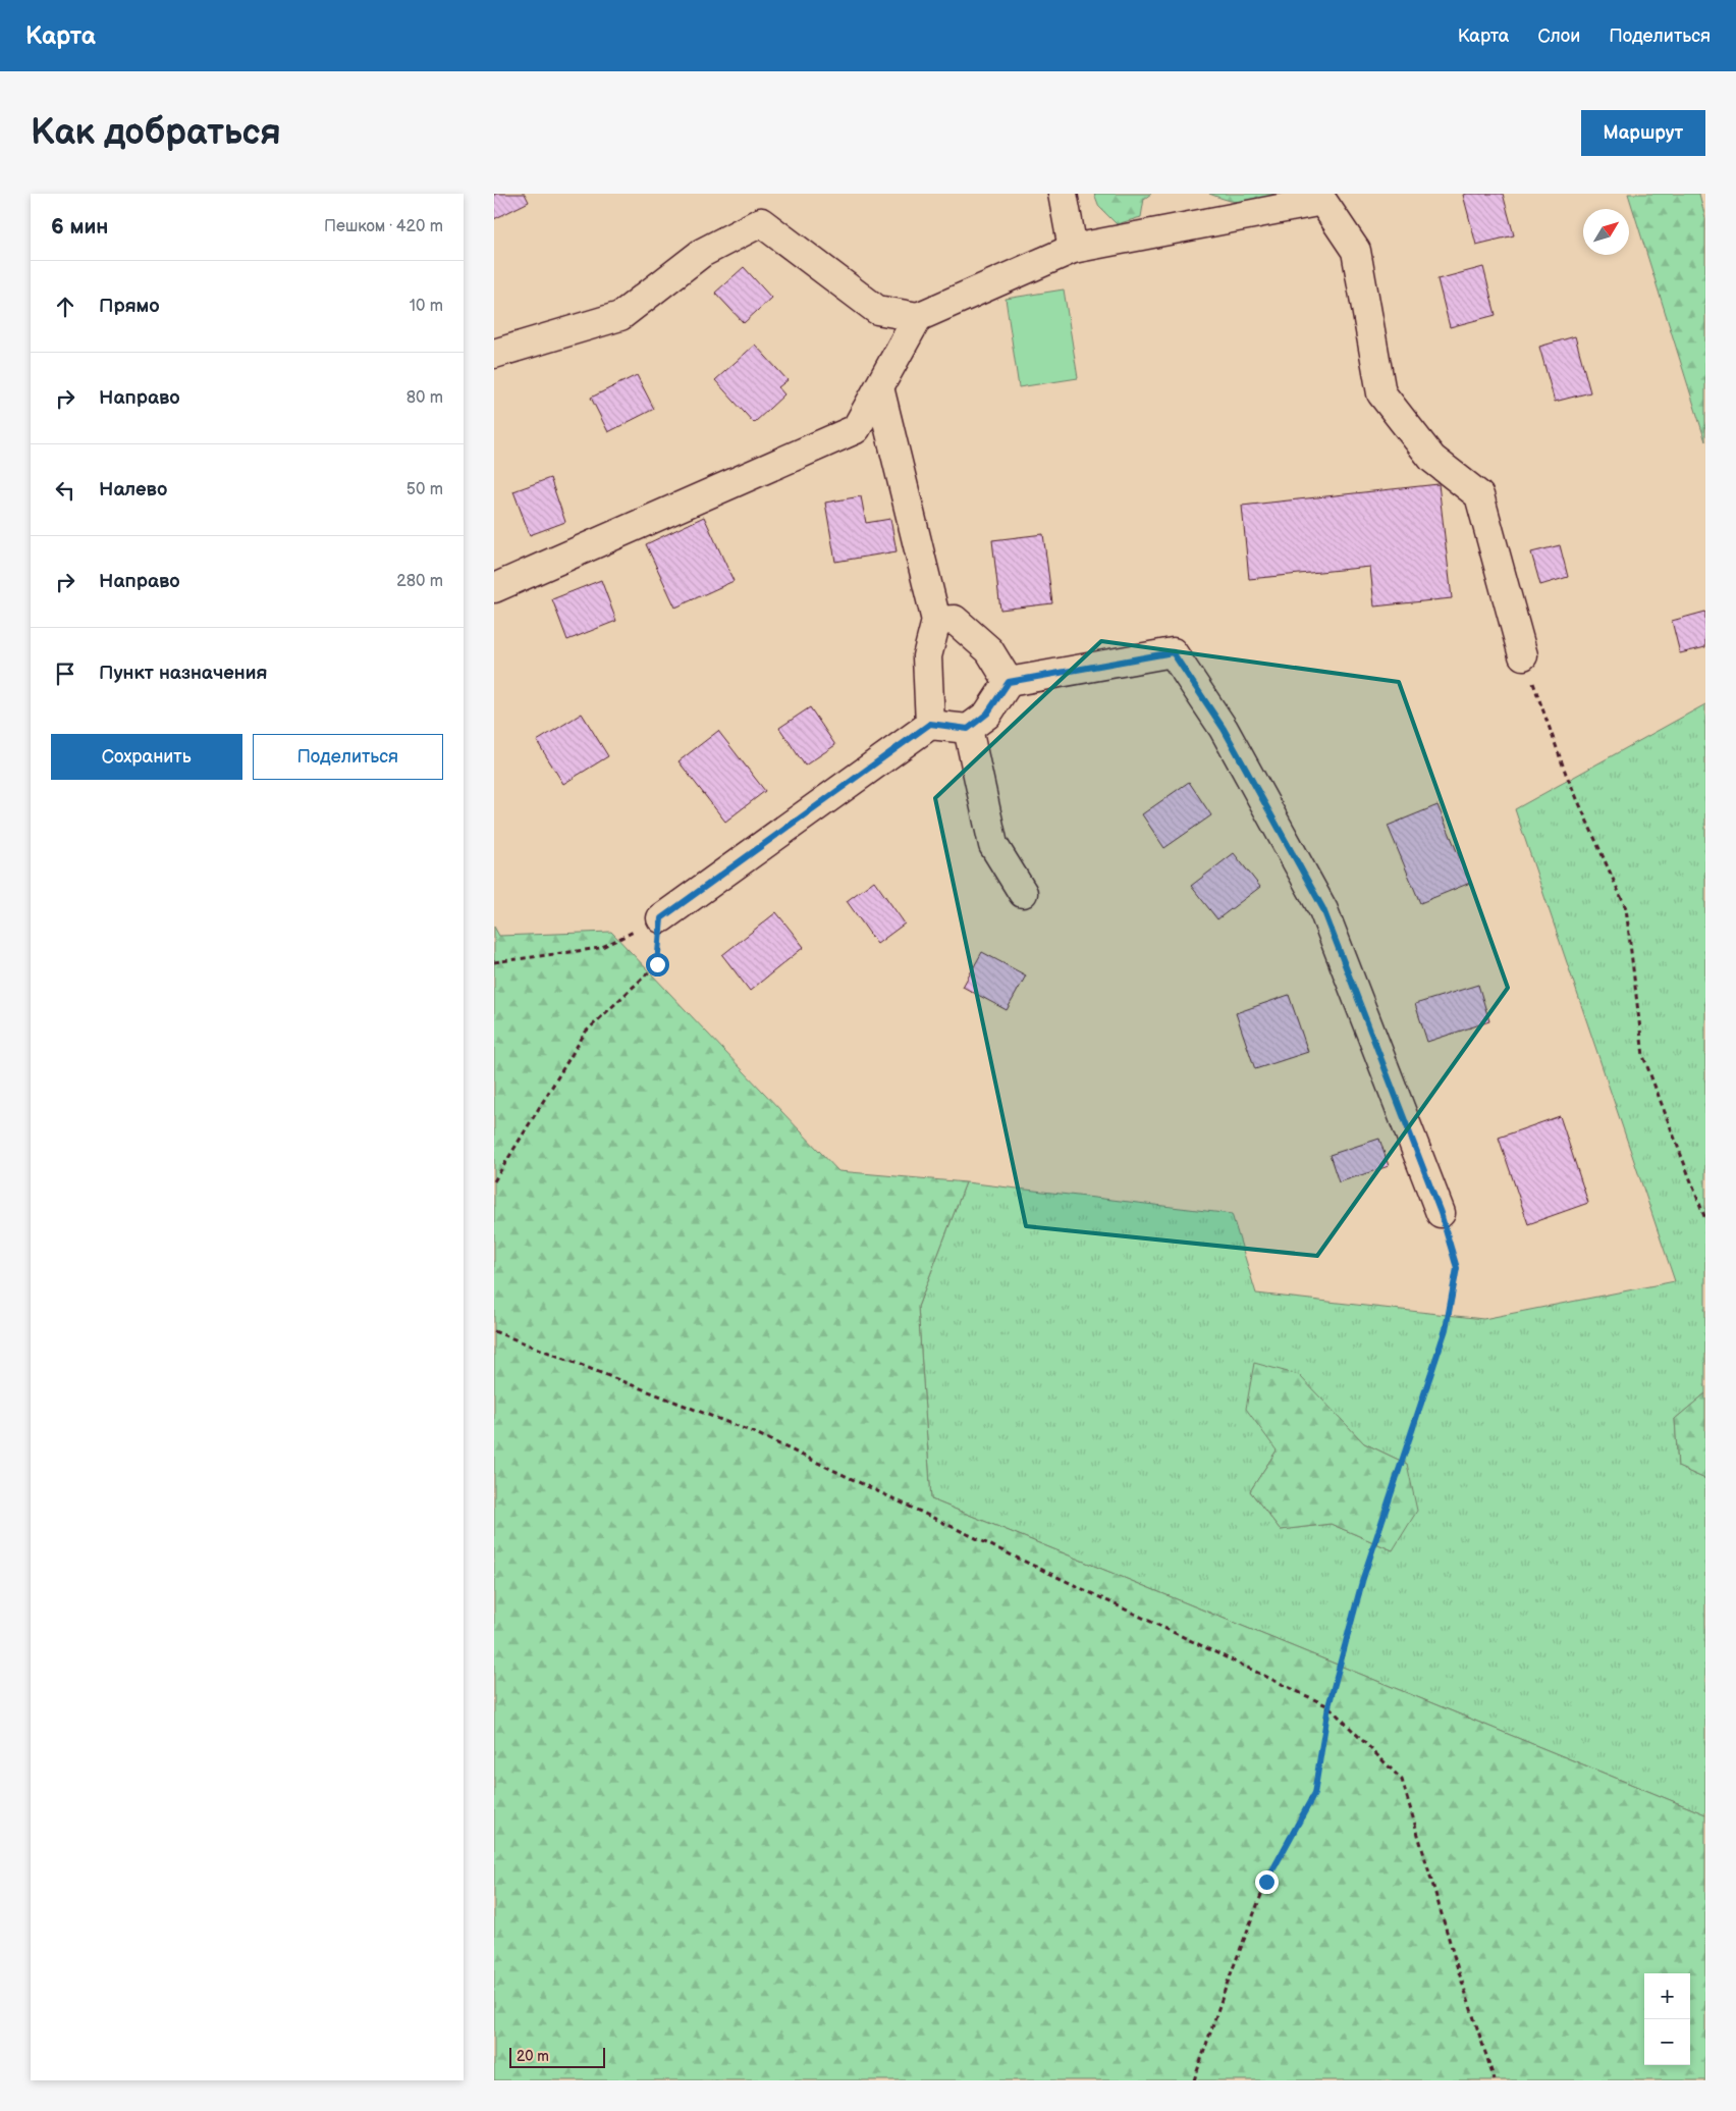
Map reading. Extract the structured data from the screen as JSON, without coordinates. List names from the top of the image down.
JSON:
{
  "scale_bar": "20 m",
  "north": "top right",
  "page": {
    "header": "Карта",
    "nav": ["Карта", "Слои", "Поделиться"],
    "buttons": [
      "Маршрут",
      ["Сохранить", "Поделиться"]
    ],
    "title": "Как добраться",
    "heading": ["6 мин", "Пешком · 420 m"],
    "list": [
      ["Прямо", "10 m"],
      ["Направо", "80 m"],
      ["Налево", "50 m"],
      ["Направо", "280 m"],
      "Пункт назначения"
    ],
    "map_buttons": ["+", "−"],
    "scale": "20 m"
  }
}
